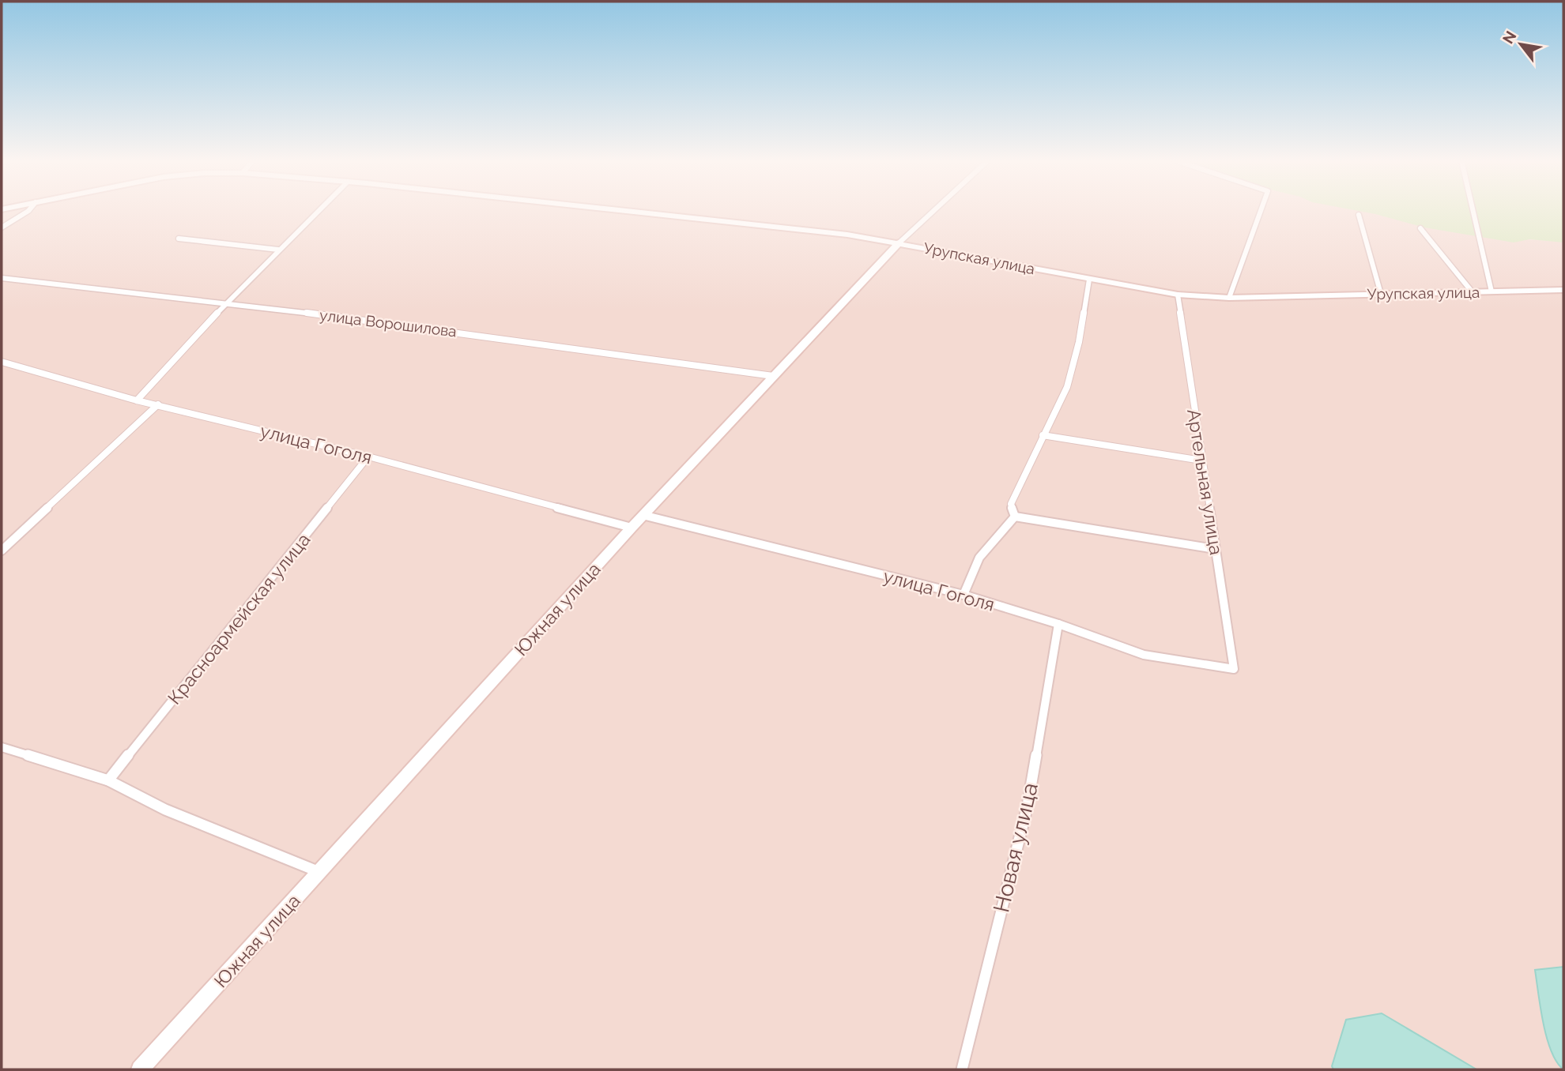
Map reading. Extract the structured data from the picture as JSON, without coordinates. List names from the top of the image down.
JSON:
{
  "streets": {
    "street": [
      "Урупская улица",
      "улица Ворошилова",
      "улица Гоголя",
      "Артельная улица",
      "Южная улица",
      "Красноармейская улица",
      "Новая улица"
    ]
  },
  "crossings": [
    ["Урупская улица", "Артельная улица"],
    ["Урупская улица", "Южная улица"],
    ["улица Ворошилова", "Южная улица"],
    ["улица Гоголя", "Артельная улица"],
    ["улица Гоголя", "Южная улица"],
    ["улица Гоголя", "Красноармейская улица"],
    ["улица Гоголя", "Новая улица"]
  ],
  "north": "top left"
}
